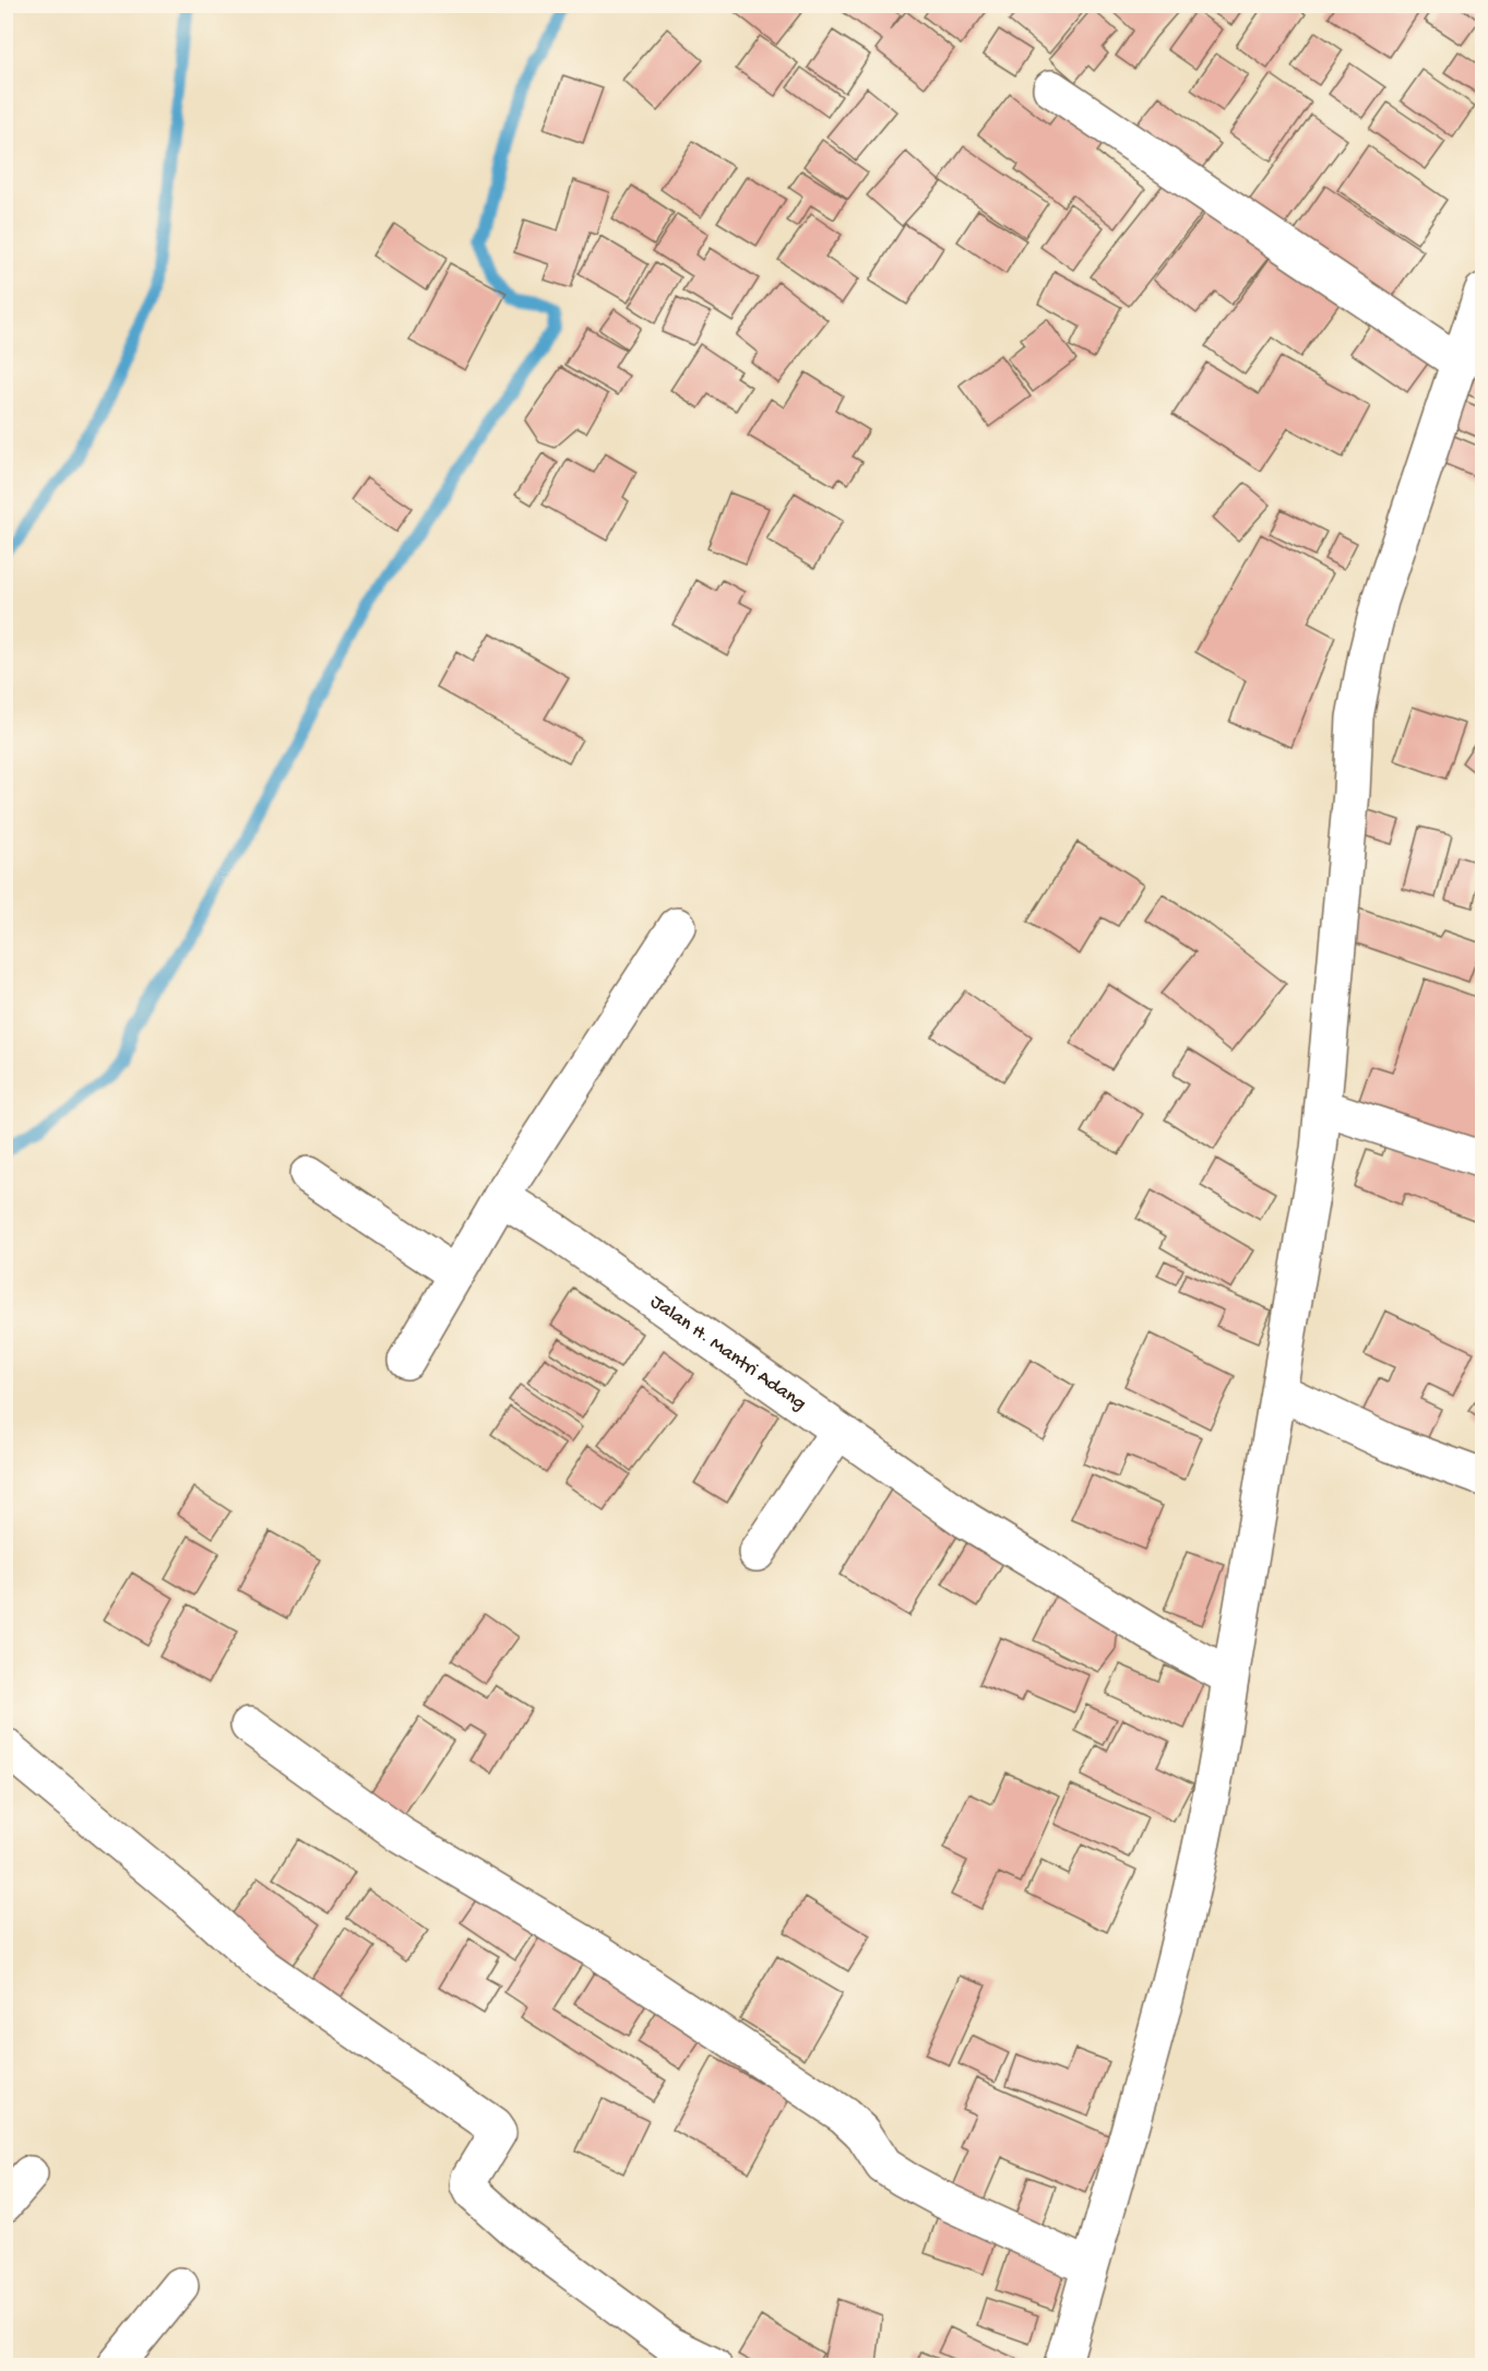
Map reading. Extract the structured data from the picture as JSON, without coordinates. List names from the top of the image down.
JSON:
{
  "streets": {
    "street": ["Jalan H. Mantri Adang"]
  }
}
